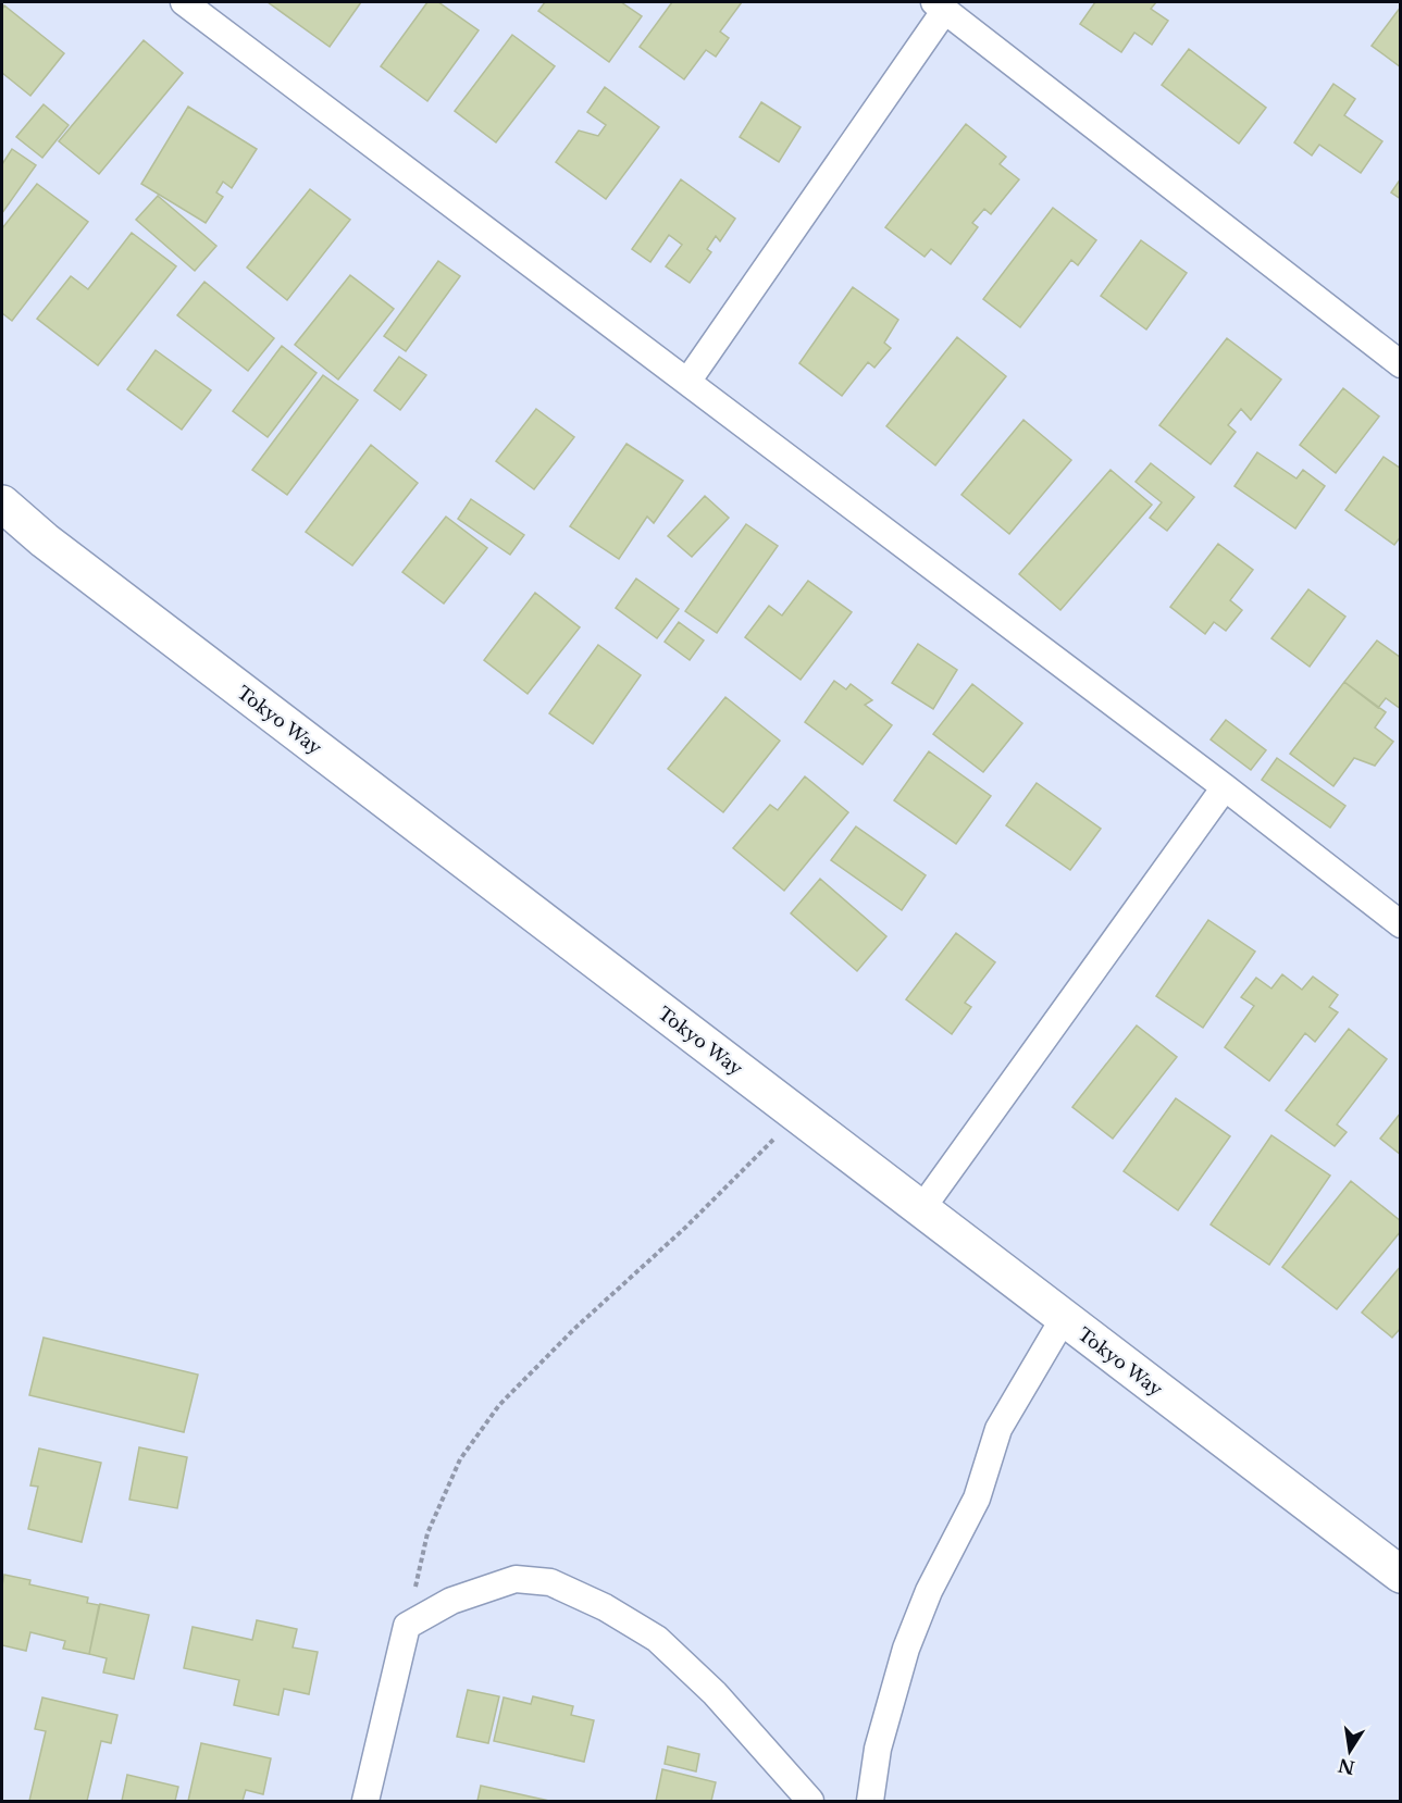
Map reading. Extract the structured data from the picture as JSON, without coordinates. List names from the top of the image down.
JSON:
{
  "streets": {
    "main road": ["Tokyo Way"]
  },
  "north": "bottom"
}
